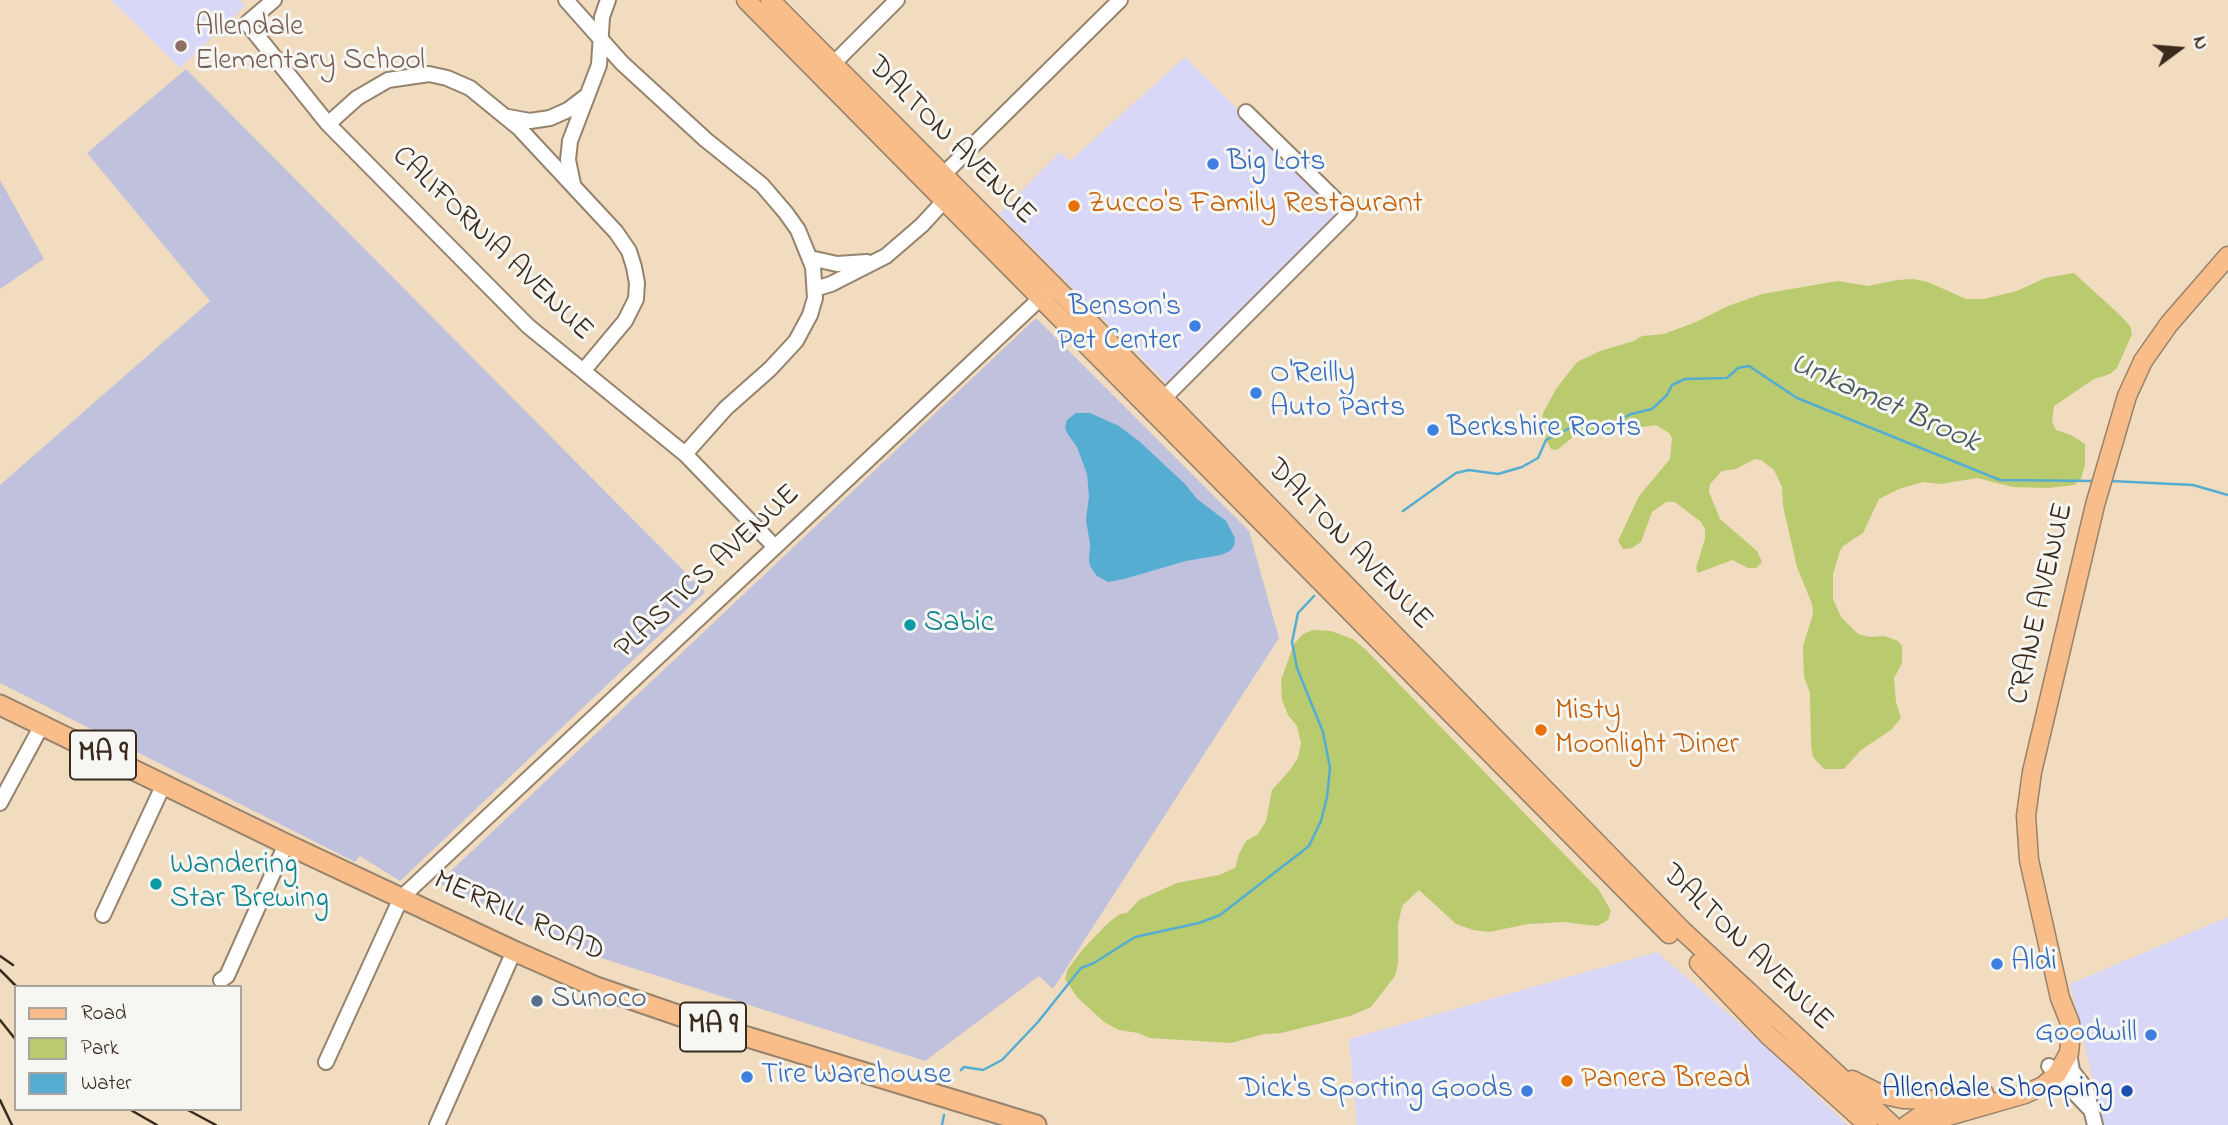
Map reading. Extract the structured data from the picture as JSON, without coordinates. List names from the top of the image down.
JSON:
{
  "streets": {
    "highway": ["MA 9", "MERRILL ROAD"],
    "main road": ["DALTON AVENUE", "CRANE AVENUE"],
    "street": ["CALIFORNIA AVENUE", "PLASTICS AVENUE"]
  },
  "crossings": [
    ["DALTON AVENUE", "PLASTICS AVENUE"],
    ["CALIFORNIA AVENUE", "PLASTICS AVENUE"],
    ["PLASTICS AVENUE", "MERRILL ROAD"]
  ],
  "water": ["Unkamet Brook"],
  "places": [
    "Allendale Elementary School",
    "Big Lots",
    "Zucco's Family Restaurant",
    "Benson's Pet Center",
    "O'Reilly Auto Parts",
    "Berkshire Roots",
    "Sabic",
    "Misty Moonlight Diner",
    "Wandering Star Brewing",
    "Aldi",
    "Sunoco",
    "Goodwill",
    "Tire Warehouse",
    "Panera Bread",
    "Dick's Sporting Goods",
    "Allendale Shopping"
  ],
  "legend": ["Road", "Park", "Water"],
  "north": "right"
}
